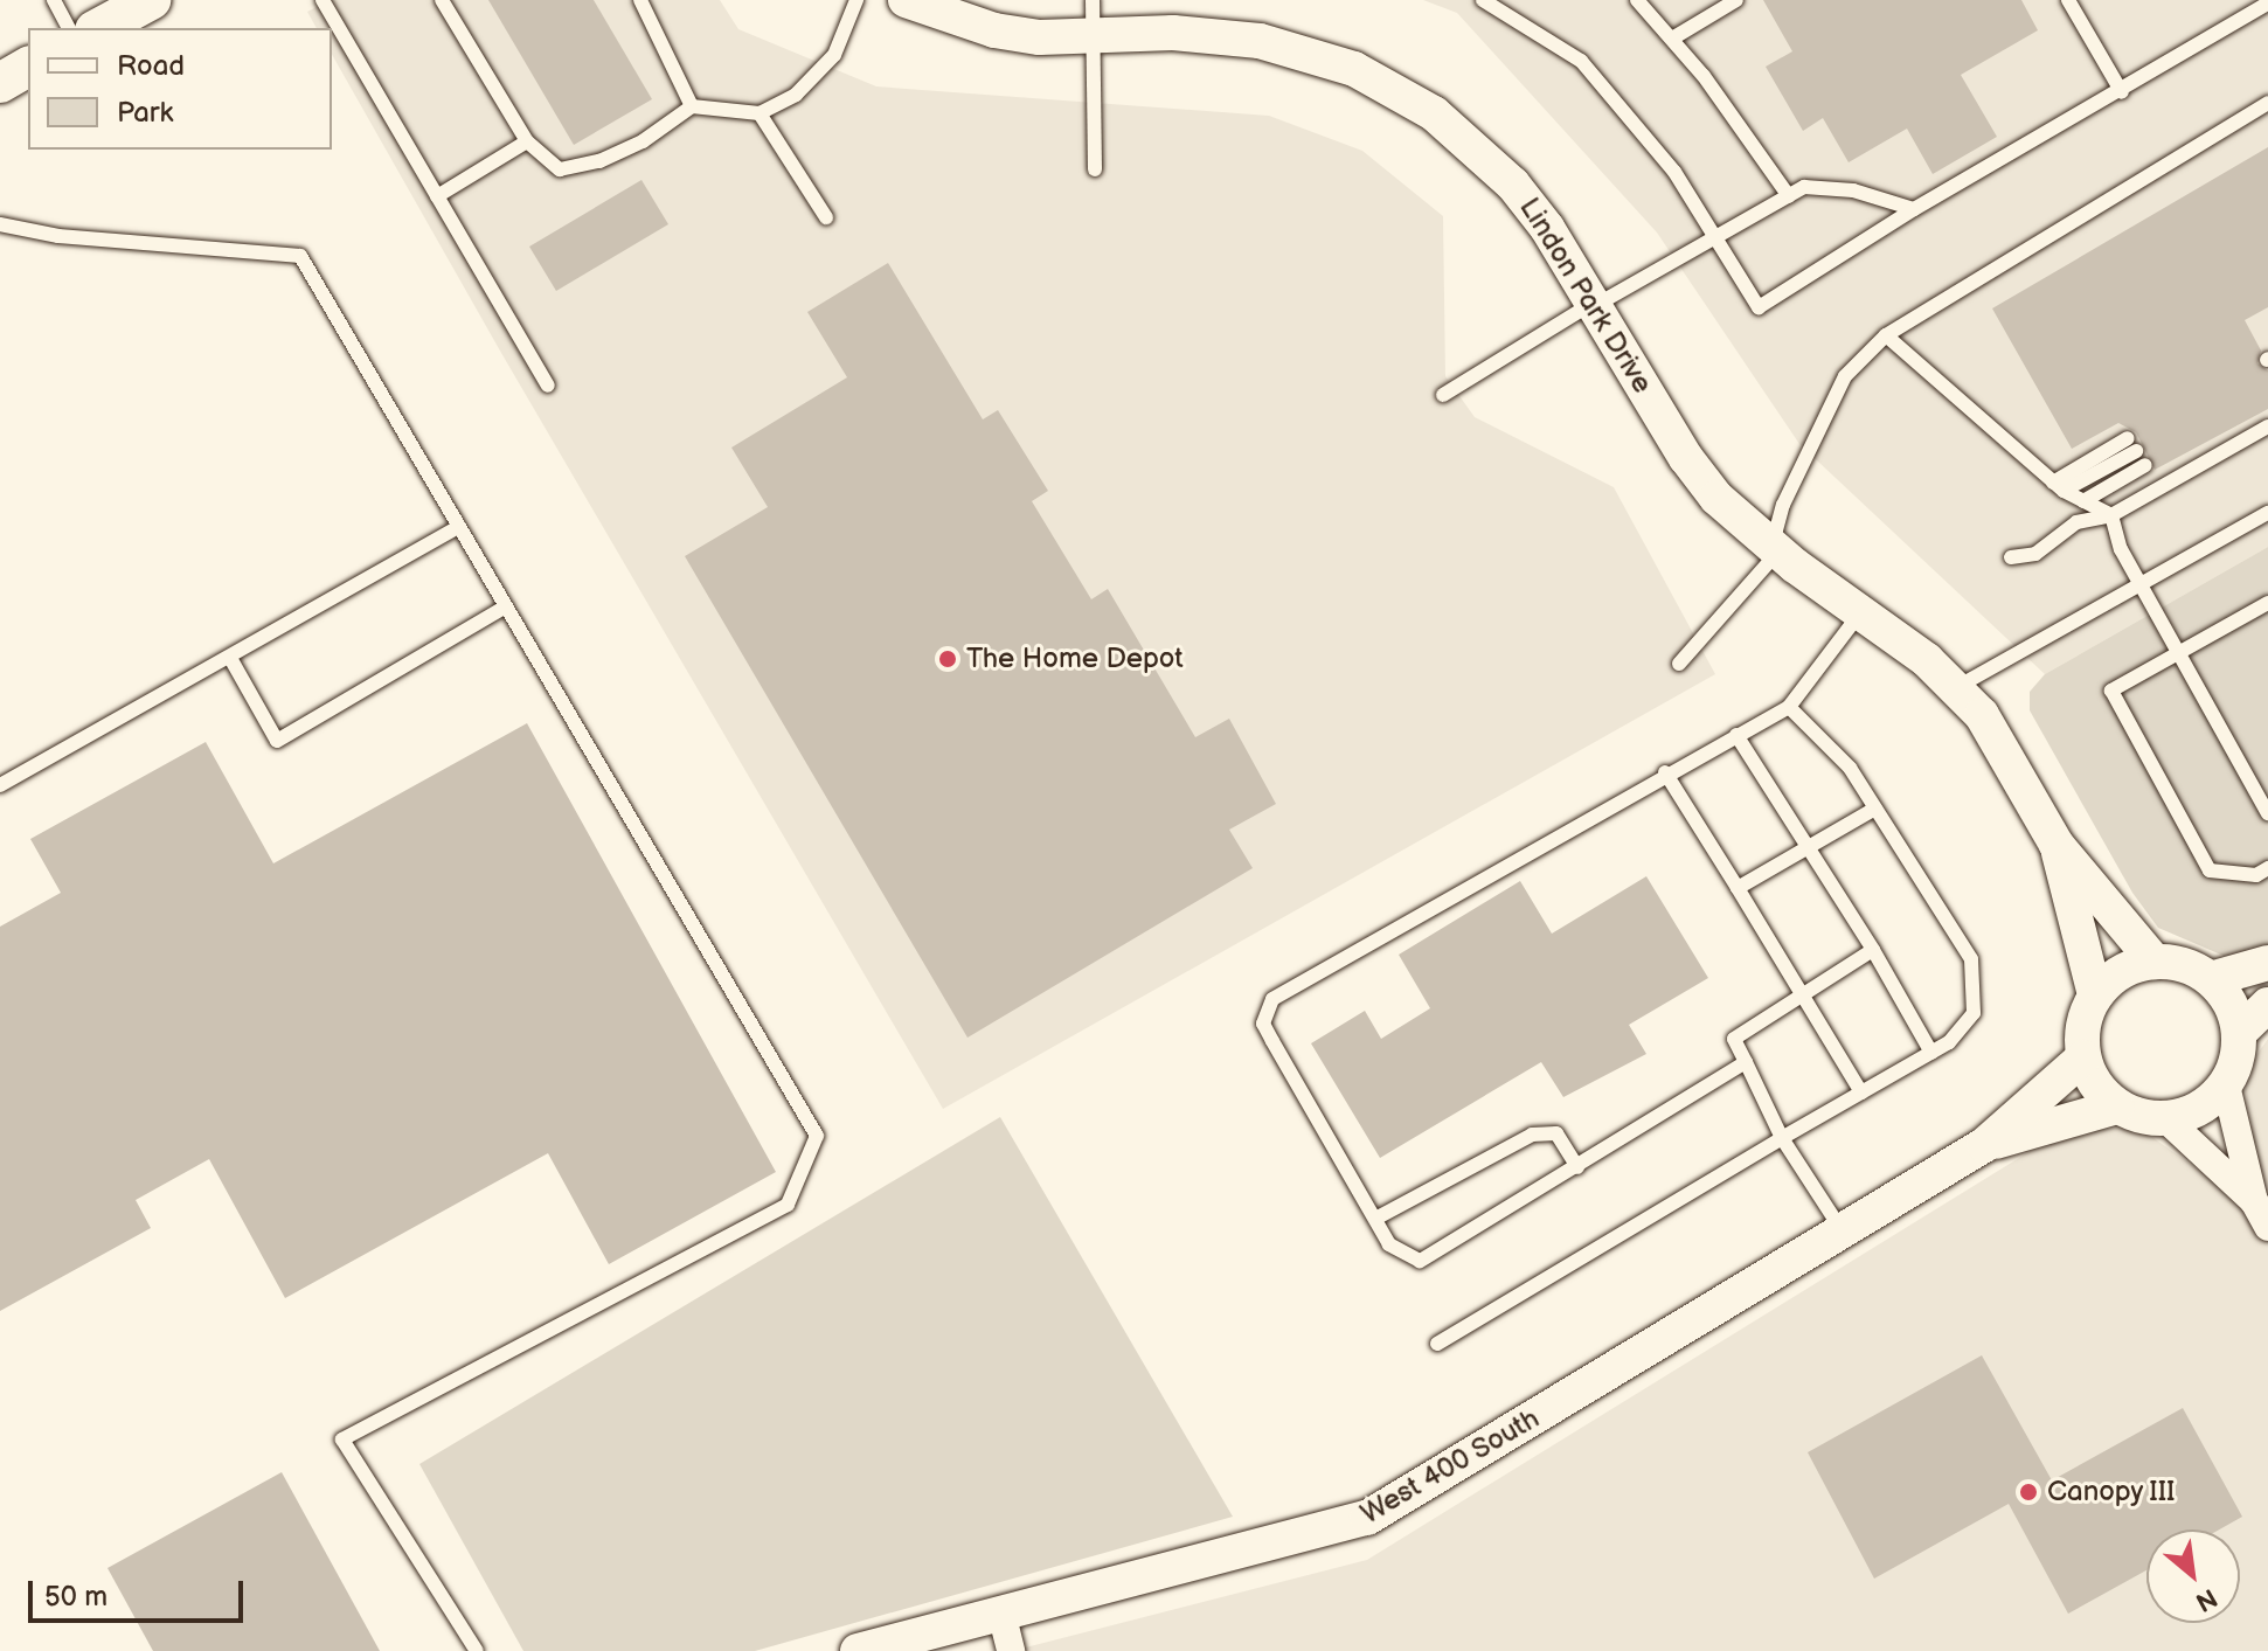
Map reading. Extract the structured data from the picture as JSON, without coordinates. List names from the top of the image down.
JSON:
{
  "streets": {
    "street": ["Lindon Park Drive", "West 400 South"]
  },
  "crossings": [
    ["Lindon Park Drive", "West 400 South"]
  ],
  "places": ["The Home Depot", "Canopy III"],
  "legend": ["Road", "Park"],
  "scale_bar": "50 m",
  "north": "bottom right"
}
